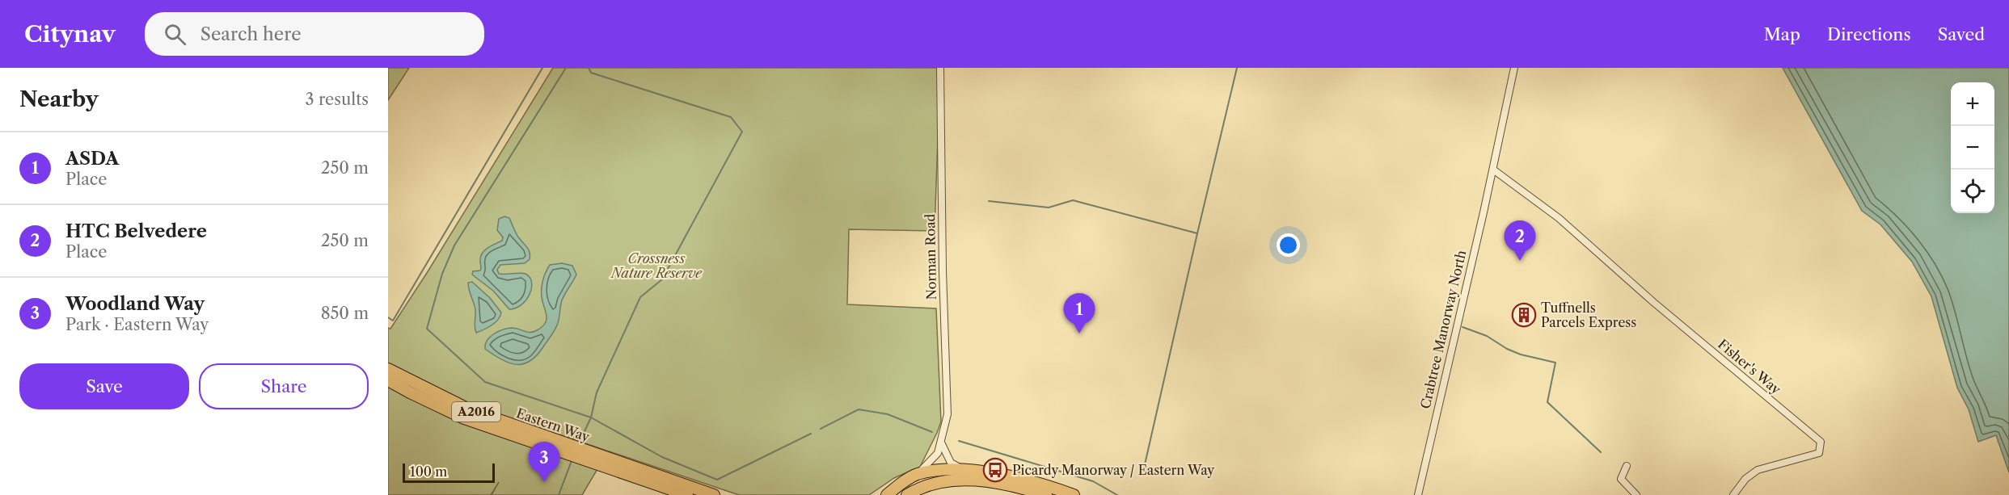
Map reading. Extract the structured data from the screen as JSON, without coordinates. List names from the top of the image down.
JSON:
{
  "streets": {
    "main road": ["A2016", "Eastern Way"],
    "street": ["Norman Road", "Crabtree Manorway North", "Fisher's Way"]
  },
  "crossings": [
    ["Crabtree Manorway North", "Fisher's Way"]
  ],
  "parks": ["Crossness Nature Reserve"],
  "places": {
    "building": ["Tuffnells Parcels Express"],
    "bus stop": ["Picardy Manorway / Eastern Way"]
  },
  "scale_bar": "100 m",
  "page": {
    "header": "Citynav",
    "search": "Search here",
    "nav": ["Map", "Directions", "Saved"],
    "heading": ["Nearby", "3 results"],
    "map_buttons": ["+", "−"],
    "list": [
      {
        "mark": "1",
        "name": "ASDA",
        "note": "Place",
        "value": "250 m"
      },
      {
        "mark": "2",
        "name": "HTC Belvedere",
        "note": "Place",
        "value": "250 m"
      },
      {
        "mark": "3",
        "name": "Woodland Way",
        "note": "Park · Eastern Way",
        "value": "850 m"
      }
    ],
    "pins": ["2", "1", "3"],
    "buttons": ["Save", "Share"],
    "scale": "100 m"
  }
}
